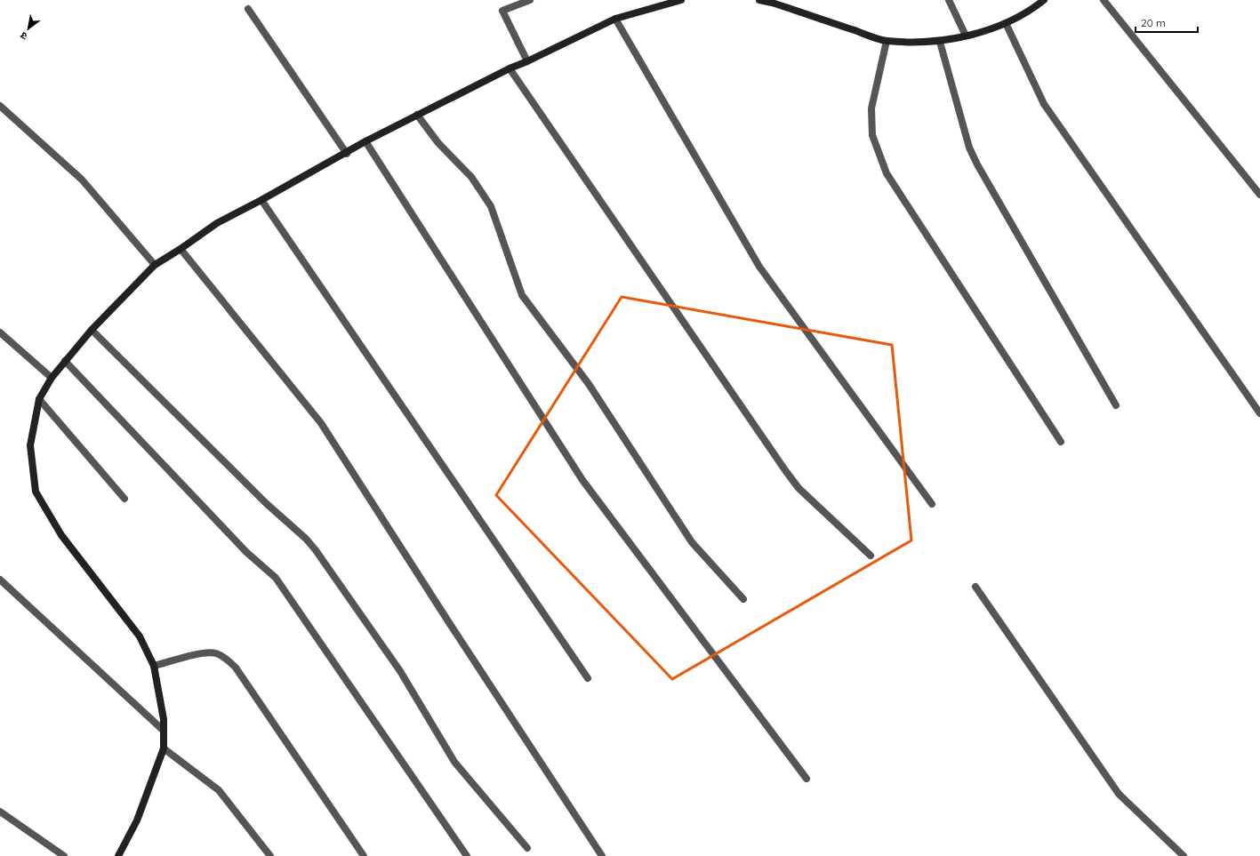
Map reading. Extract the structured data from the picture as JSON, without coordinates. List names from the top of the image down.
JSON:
{
  "scale_bar": "20 m",
  "north": "bottom left"
}
